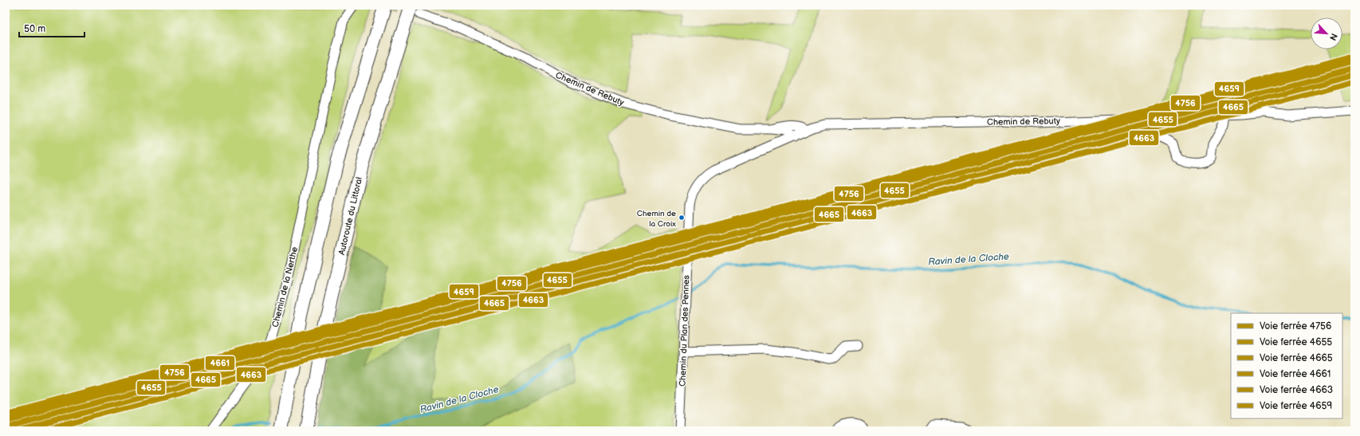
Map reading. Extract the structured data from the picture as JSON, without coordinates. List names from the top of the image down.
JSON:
{
  "streets": {
    "highway": ["Autoroute du Littoral"],
    "street": ["Chemin de Rebuty", "Chemin de la Nerthe", "Chemin du Plan des Pennes"]
  },
  "crossings": [
    ["Chemin de Rebuty", "Autoroute du Littoral"],
    ["Chemin de Rebuty", "Chemin du Plan des Pennes"]
  ],
  "water": ["Ravin de la Cloche"],
  "places": ["Chemin de la Croix"],
  "lines": [
    "rail line 4659",
    "rail line 4756",
    "rail line 4661",
    "rail line 4655",
    "rail line 4665",
    "rail line 4663"
  ],
  "legend": [
    "Voie ferrée 4756",
    "Voie ferrée 4655",
    "Voie ferrée 4665",
    "Voie ferrée 4661",
    "Voie ferrée 4663",
    "Voie ferrée 4659"
  ],
  "scale_bar": "50 m",
  "north": "bottom right"
}
